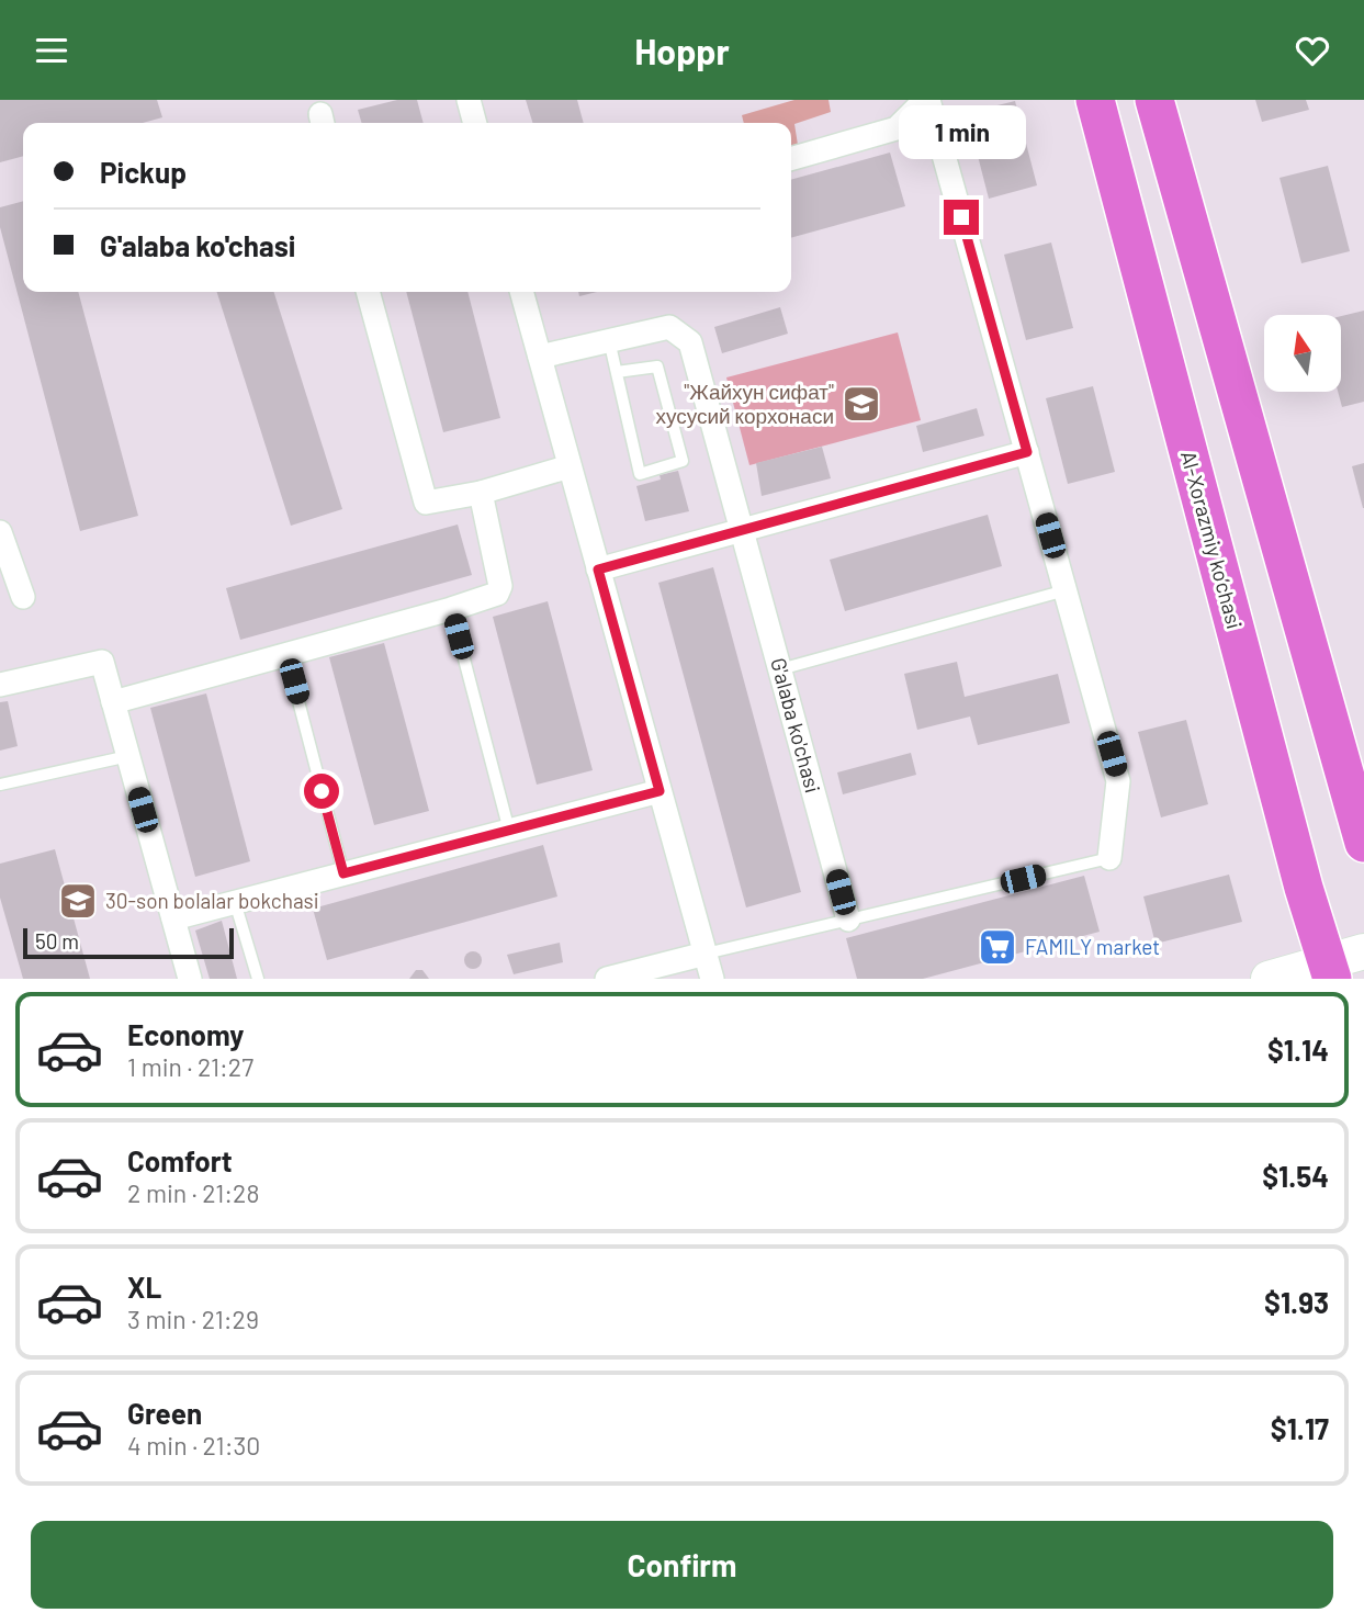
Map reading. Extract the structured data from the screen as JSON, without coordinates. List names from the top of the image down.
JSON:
{
  "streets": {
    "main road": ["Al-Xorazmiy ko’chasi"],
    "street": ["G'alaba ko'chasi"]
  },
  "places": {
    "school or university": ["\"Жайхун сифат\" хусусий корхонаси", "30-son bolalar bokchasi"],
    "supermarket": ["FAMILY market"]
  },
  "scale_bar": "50 m",
  "north": "top",
  "page": {
    "header": "Hoppr",
    "bubble": "1 min",
    "banner": ["Pickup", "G'alaba ko'chasi"],
    "scale": "50 m",
    "list": [
      {
        "name": "Economy",
        "note": "1 min · 21:27",
        "value": "$1.14"
      },
      {
        "name": "Comfort",
        "note": "2 min · 21:28",
        "value": "$1.54"
      },
      {
        "name": "XL",
        "note": "3 min · 21:29",
        "value": "$1.93"
      },
      {
        "name": "Green",
        "note": "4 min · 21:30",
        "value": "$1.17"
      }
    ],
    "buttons": "Confirm"
  }
}
